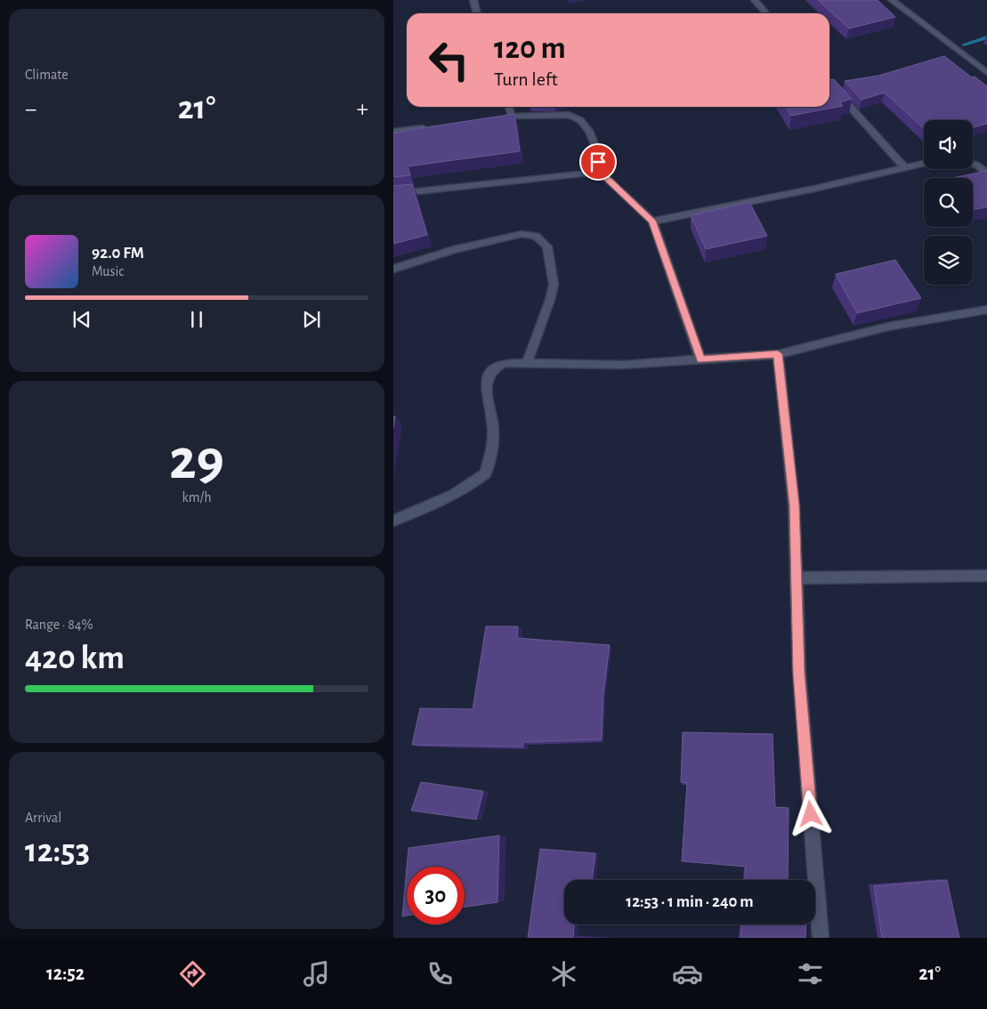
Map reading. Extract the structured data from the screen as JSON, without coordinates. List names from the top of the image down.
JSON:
{
  "page": {
    "tile": [
      "Climate",
      ["29", "km/h"],
      ["Range · 84%", "420 km"],
      ["Arrival", "12:53"]
    ],
    "turn": ["120 m", "Turn left"],
    "heat": ["−", "21°", "+"],
    "song": ["92.0 FM", "Music"],
    "limit": "30",
    "trip": "12:53 · 1 min · 240 m",
    "tabs": ["12:52", "21°"]
  }
}
